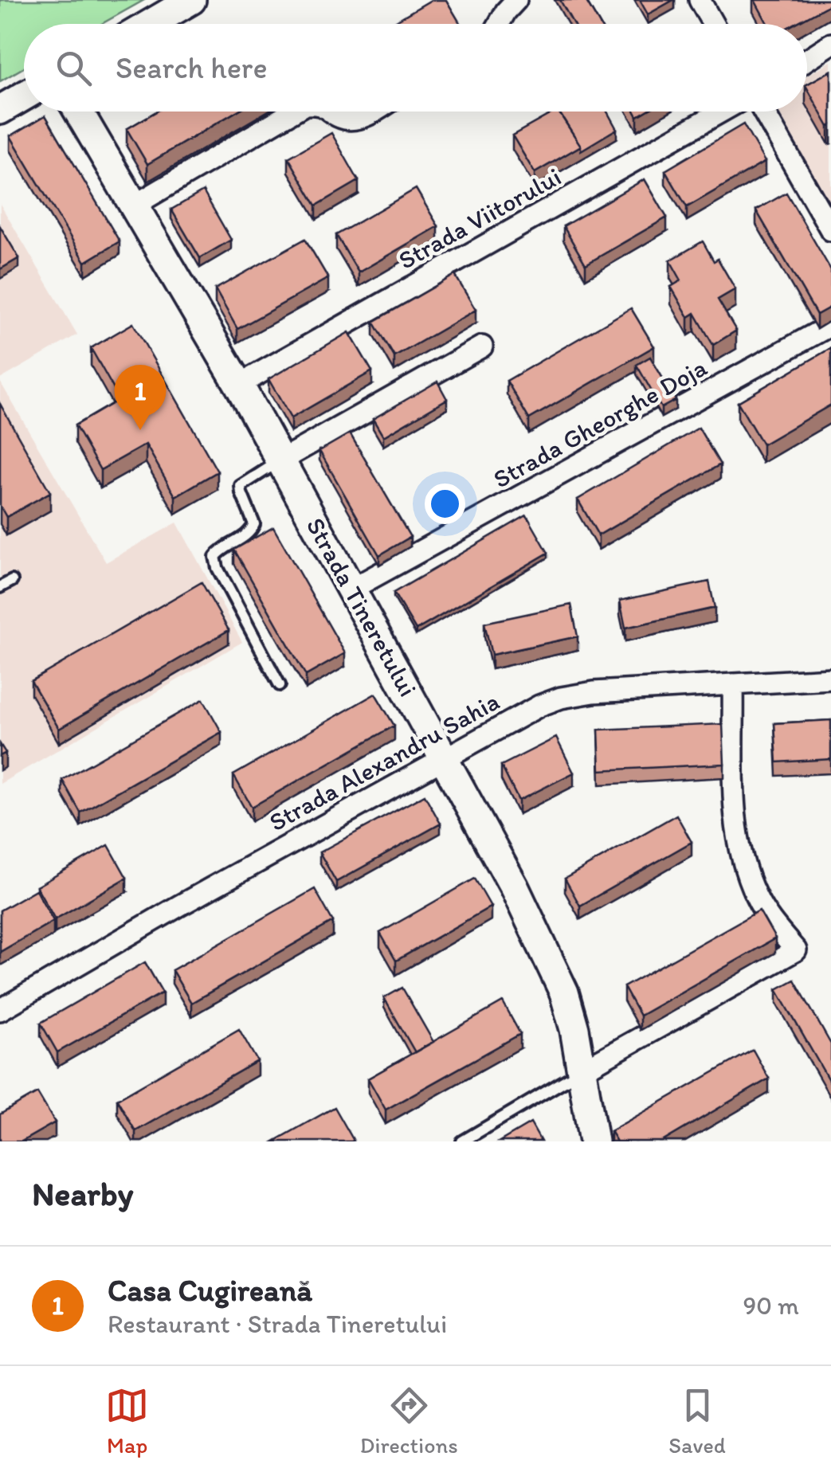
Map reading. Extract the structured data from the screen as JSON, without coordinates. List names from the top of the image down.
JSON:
{
  "streets": {
    "street": [
      "Strada Viitorului",
      "Strada Gheorghe Doja",
      "Strada Tineretului",
      "Strada Alexandru Sahia"
    ]
  },
  "crossings": [
    ["Strada Viitorului", "Strada Tineretului"],
    ["Strada Gheorghe Doja", "Strada Tineretului"],
    ["Strada Tineretului", "Strada Alexandru Sahia"]
  ],
  "page": {
    "search": "Search here",
    "pins": "1",
    "heading": "Nearby",
    "list": [
      {
        "mark": "1",
        "name": "Casa Cugireană",
        "note": "Restaurant · Strada Tineretului",
        "value": "90 m"
      }
    ],
    "nav": ["Map", "Directions", "Saved"]
  }
}
